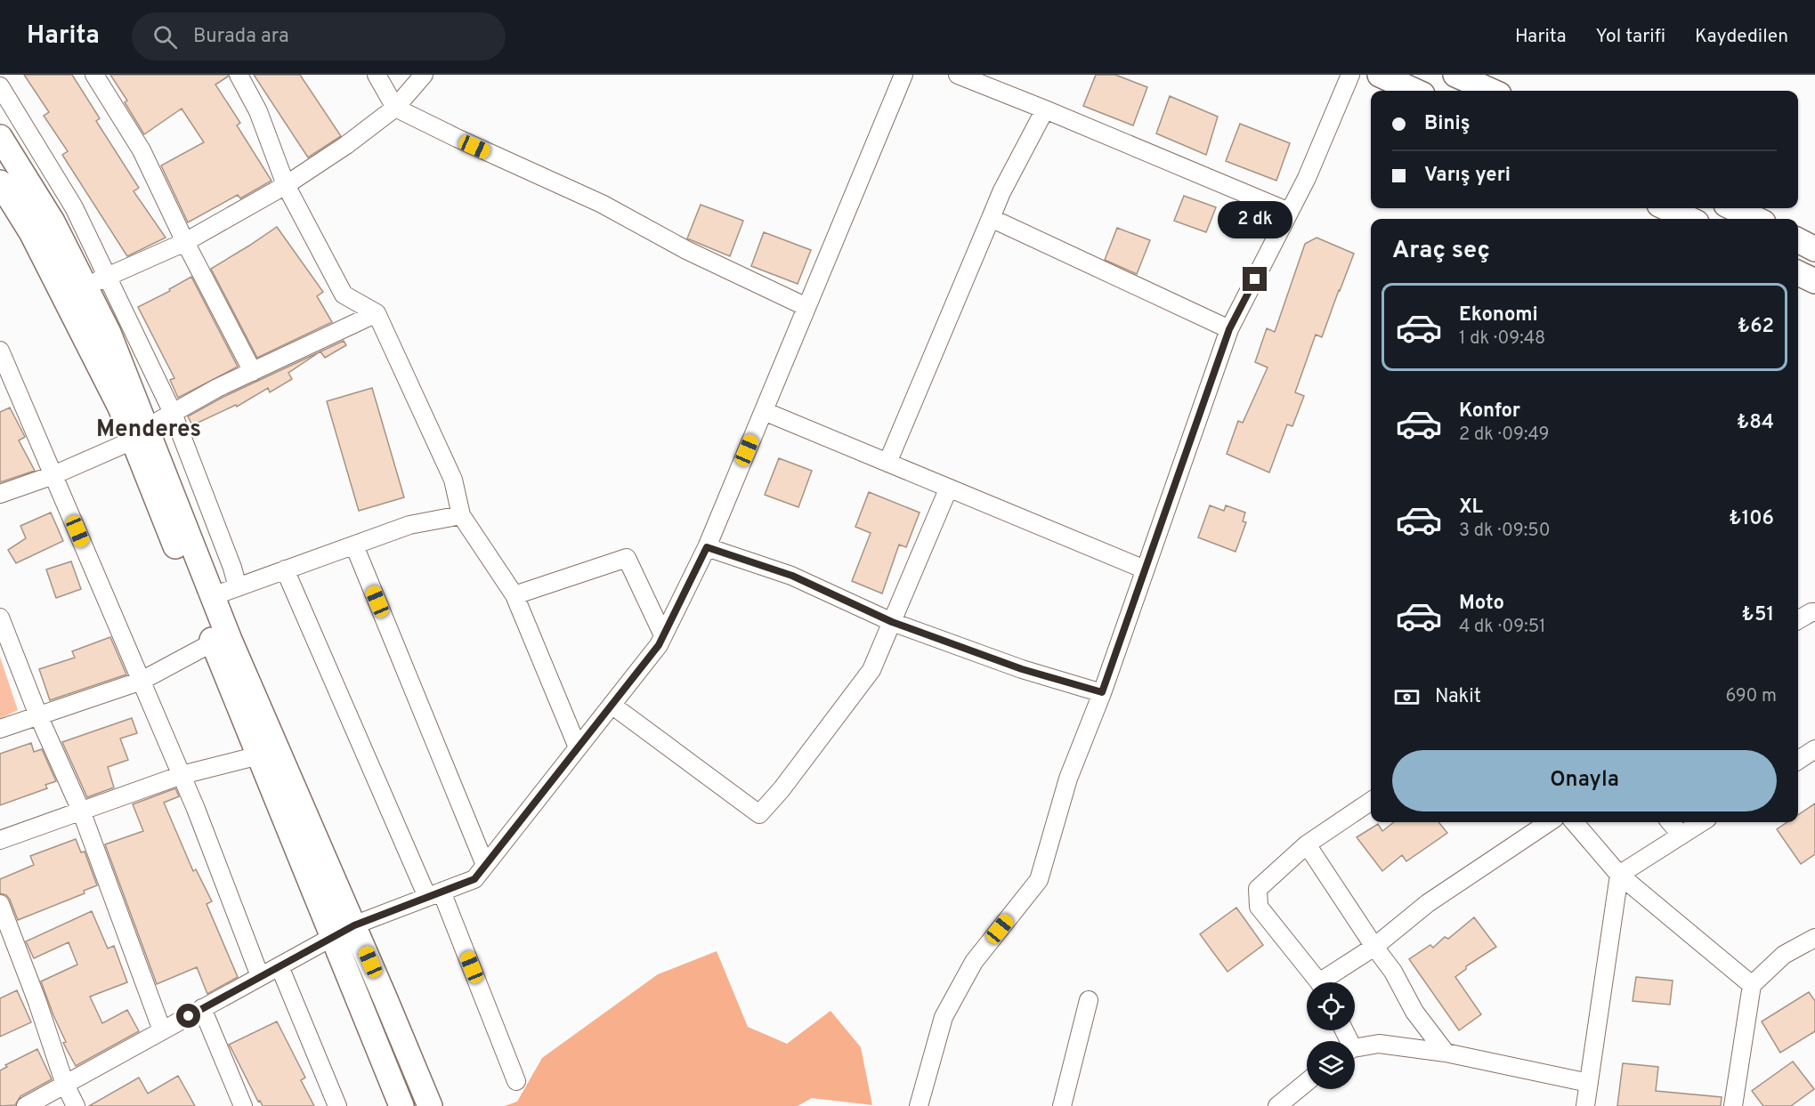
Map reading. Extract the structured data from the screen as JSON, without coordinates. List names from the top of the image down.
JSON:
{
  "districts": ["Menderes"],
  "page": {
    "header": "Harita",
    "search": "Burada ara",
    "nav": ["Harita", "Yol tarifi", "Kaydedilen"],
    "banner": ["Biniş", "Varış yeri"],
    "bubble": "2 dk",
    "heading": "Araç seç",
    "list": [
      {
        "name": "Ekonomi",
        "note": "1 dk · 09:48",
        "value": "₺62"
      },
      {
        "name": "Konfor",
        "note": "2 dk · 09:49",
        "value": "₺84"
      },
      {
        "name": "XL",
        "note": "3 dk · 09:50",
        "value": "₺106"
      },
      {
        "name": "Moto",
        "note": "4 dk · 09:51",
        "value": "₺51"
      }
    ],
    "pay": ["Nakit", "690 m"],
    "buttons": "Onayla"
  }
}
